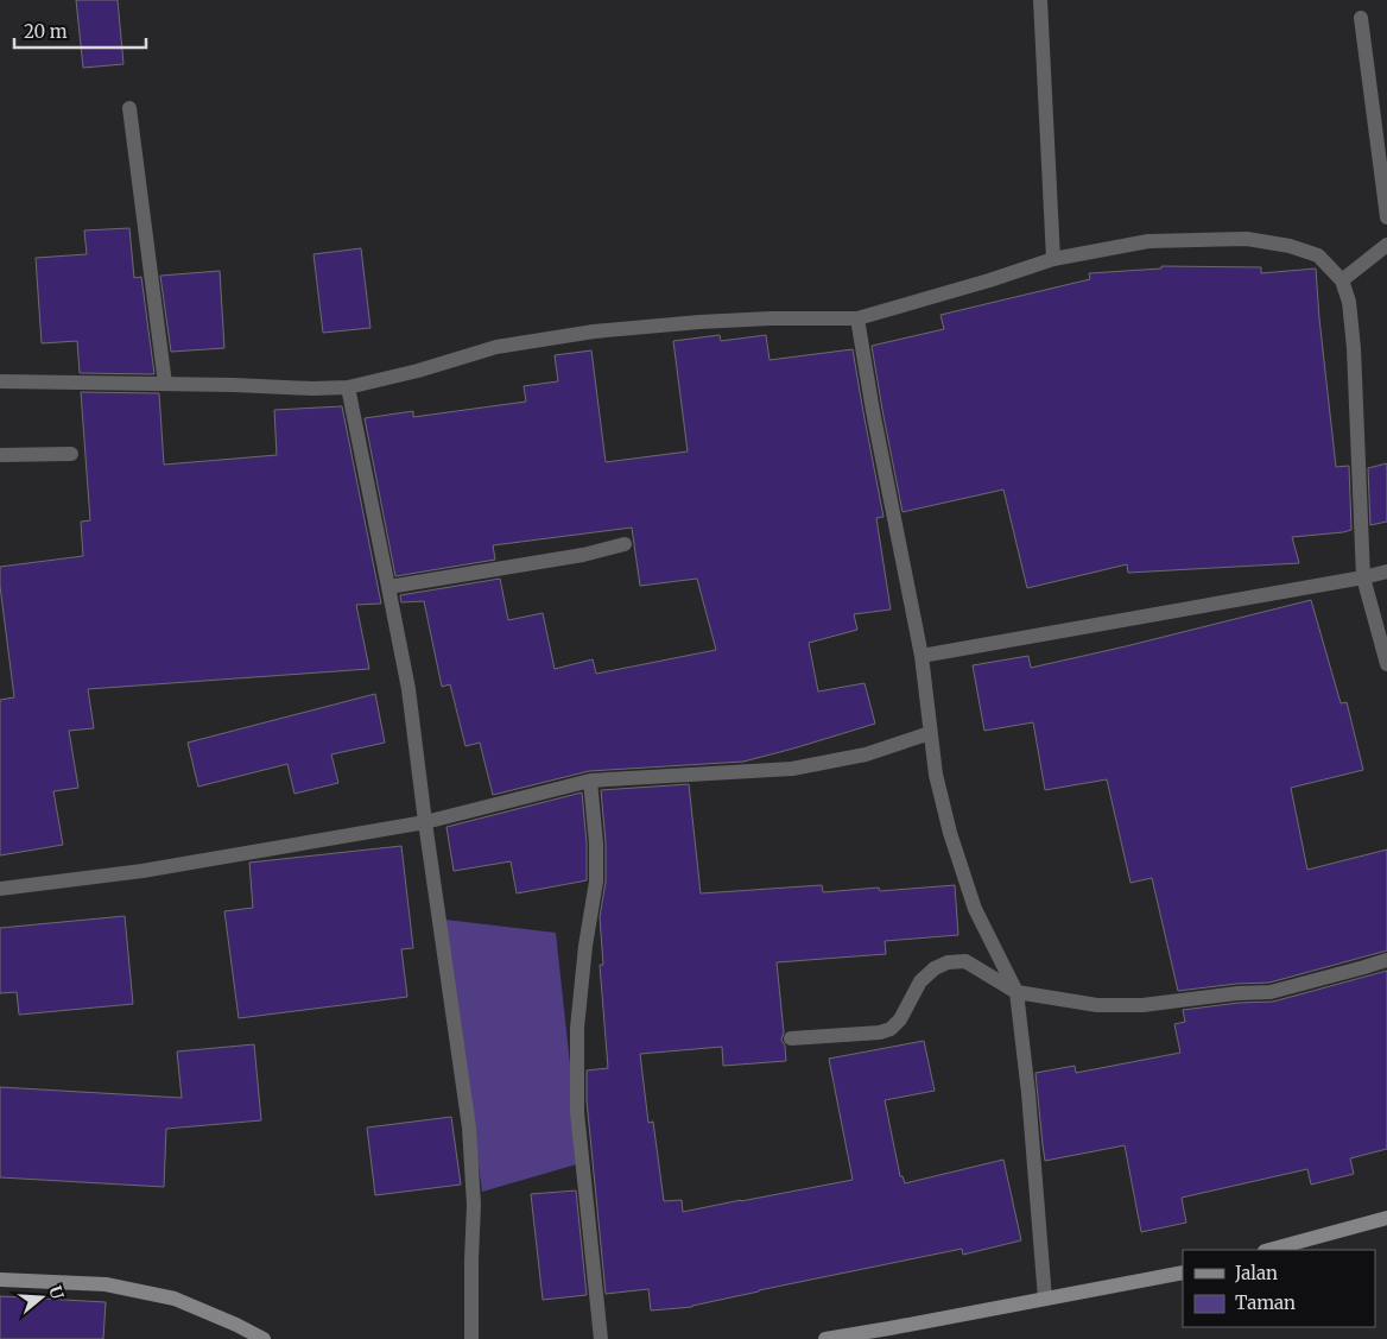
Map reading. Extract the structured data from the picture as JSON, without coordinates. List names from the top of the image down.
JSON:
{
  "legend": ["Jalan", "Taman"],
  "scale_bar": "20 m",
  "north": "right"
}
